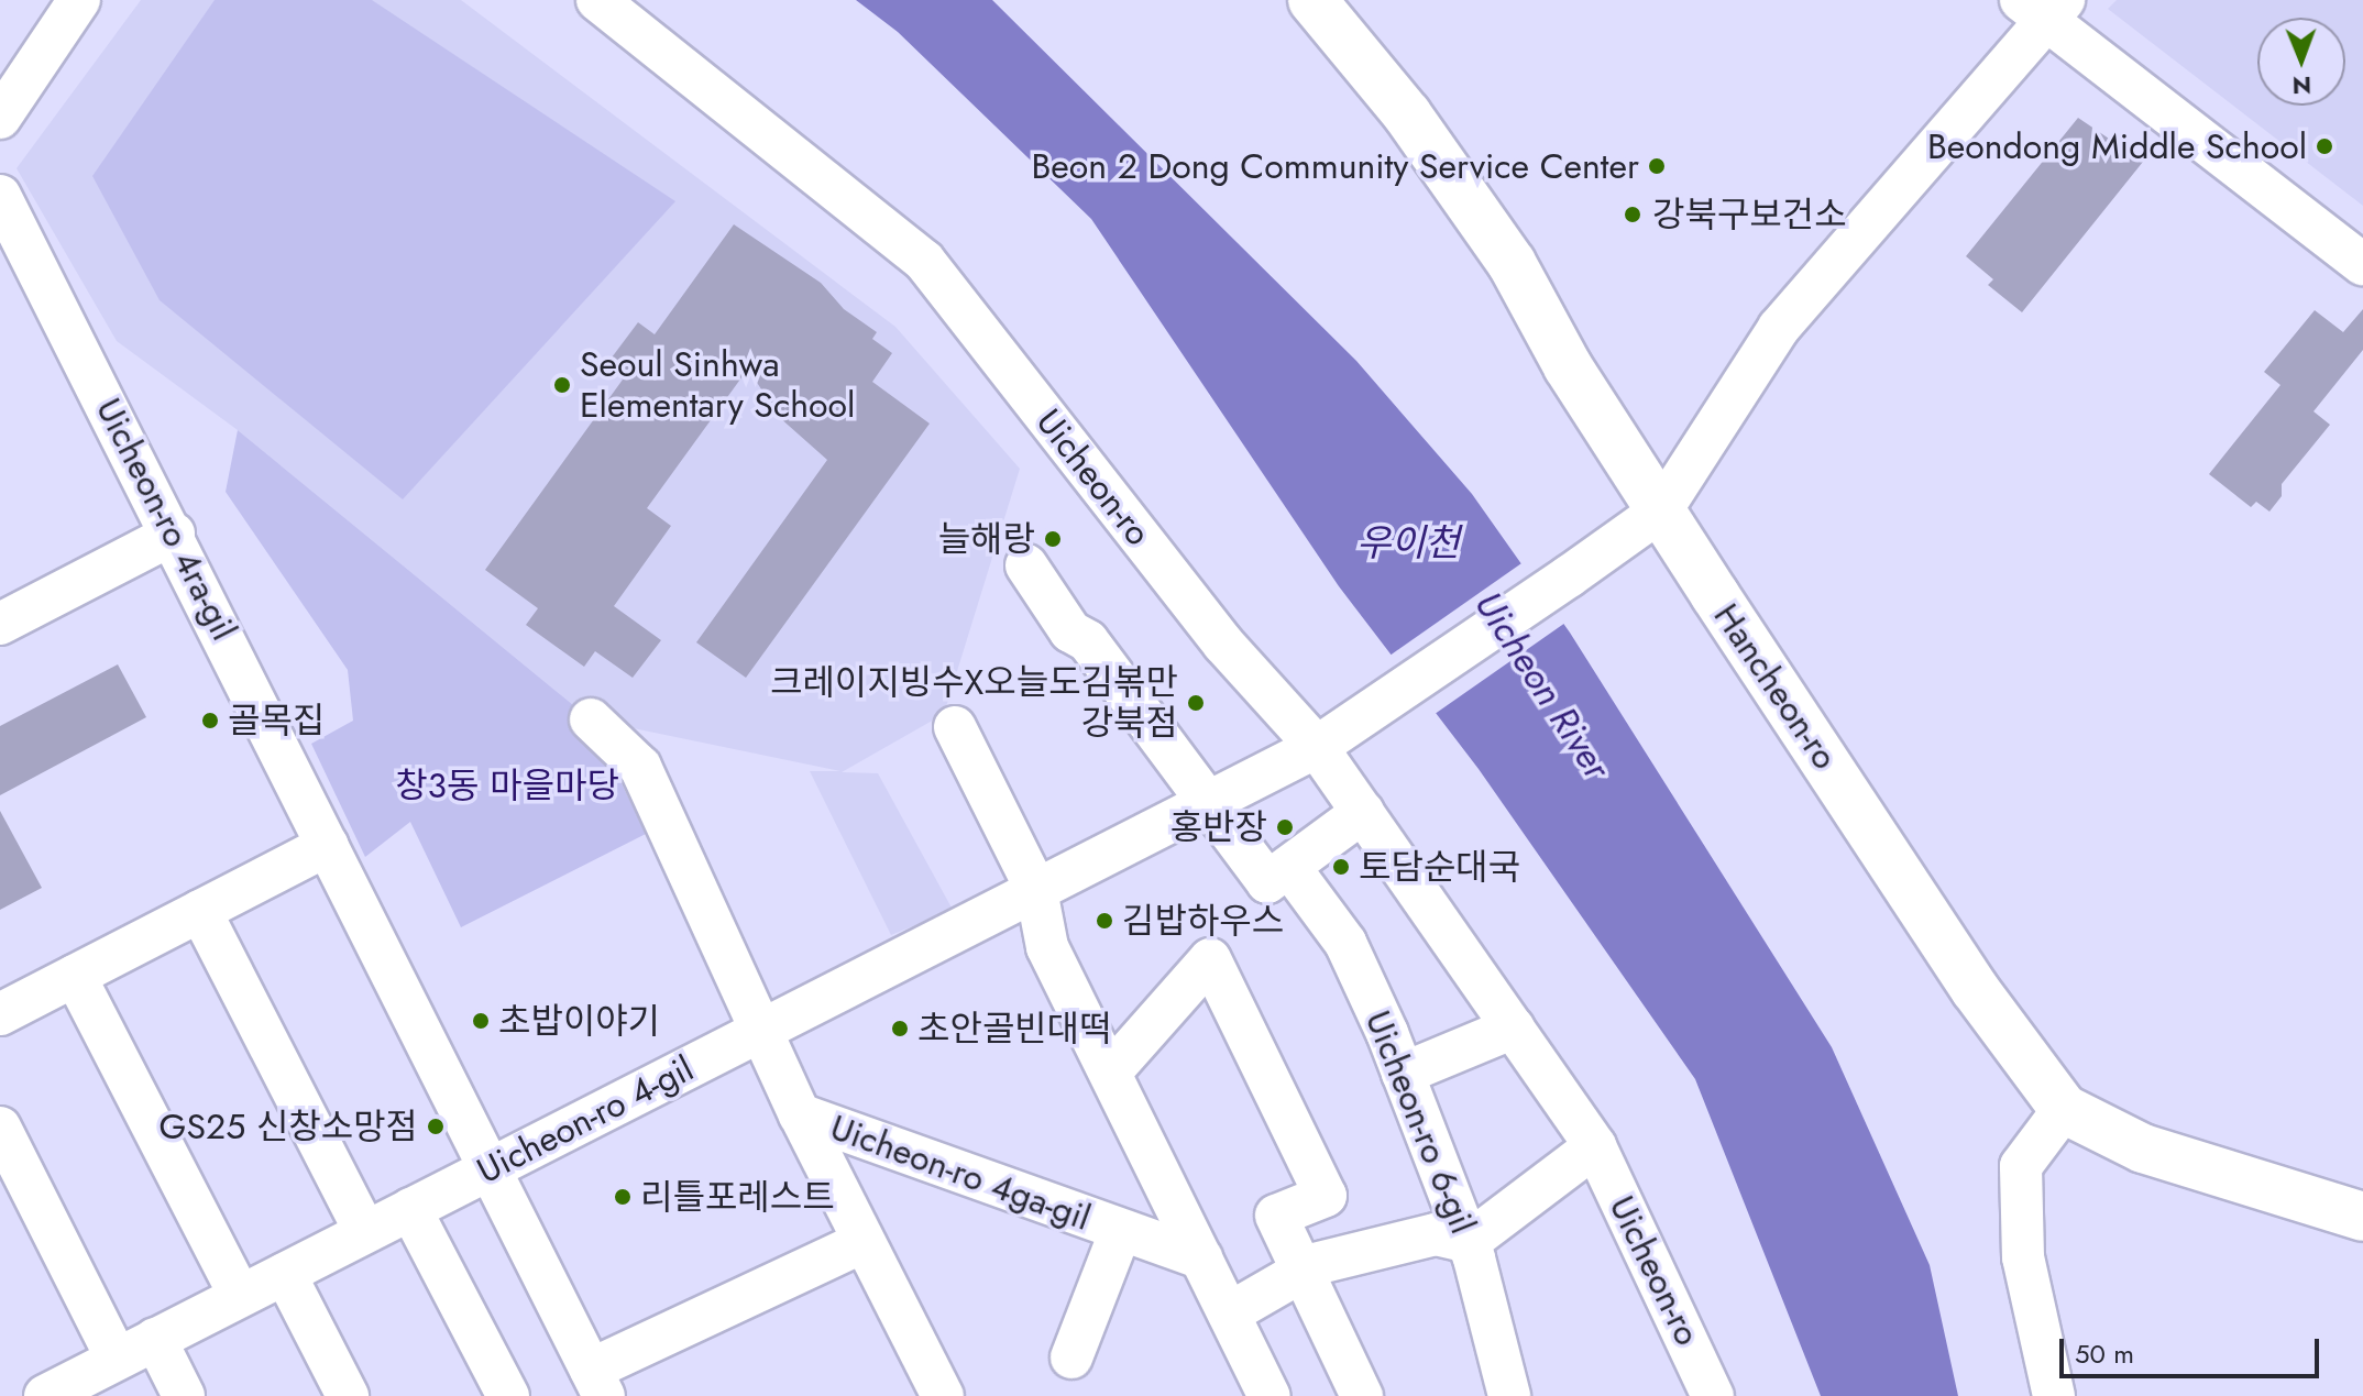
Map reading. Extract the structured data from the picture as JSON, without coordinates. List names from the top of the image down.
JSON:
{
  "streets": {
    "main road": ["Hancheon-ro"],
    "street": [
      "Uicheon-ro",
      "Uicheon-ro 4ra-gil",
      "Uicheon-ro 4-gil",
      "Uicheon-ro 6-gil",
      "Uicheon-ro 4ga-gil"
    ]
  },
  "crossings": [
    ["Uicheon-ro", "Uicheon-ro 4-gil"],
    ["Uicheon-ro", "Uicheon-ro 6-gil"],
    ["Uicheon-ro 4ra-gil", "Uicheon-ro 4-gil"],
    ["Hancheon-ro", "Uicheon-ro 4-gil"]
  ],
  "water": ["우이천", "Uicheon River"],
  "parks": ["창3동 마을마당"],
  "places": [
    "Beondong Middle School",
    "Beon 2 Dong Community Service Center",
    "강북구보건소",
    "Seoul Sinhwa Elementary School",
    "늘해랑",
    "크레이지빙수X오늘도김볶만 강북점",
    "골목집",
    "홍반장",
    "토담순대국",
    "김밥하우스",
    "초밥이야기",
    "초안골빈대떡",
    "GS25 신창소망점",
    "리틀포레스트"
  ],
  "scale_bar": "50 m",
  "north": "bottom"
}
